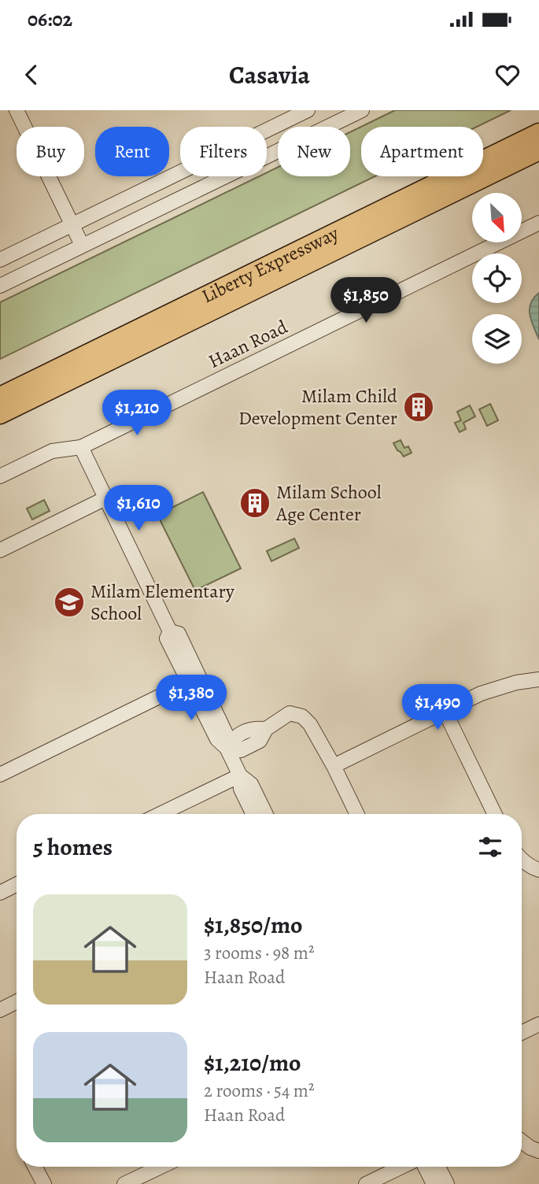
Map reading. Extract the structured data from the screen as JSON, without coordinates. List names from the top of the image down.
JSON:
{
  "streets": {
    "highway": ["Liberty Expressway"],
    "street": ["Haan Road"]
  },
  "places": {
    "building": ["Milam Child Development Center", "Milam School Age Center"],
    "school or university": ["Milam Elementary School"]
  },
  "north": "bottom right",
  "page": {
    "status": "06:02",
    "header": "Casavia",
    "chip": [
      "Buy",
      "Rent",
      "Filters",
      "New",
      "Apartment"
    ],
    "price": [
      "$1,850",
      "$1,210",
      "$1,610",
      "$1,380",
      "$1,490"
    ],
    "heading": "5 homes",
    "list": [
      {
        "name": "$1,850/mo",
        "note": "3 rooms · 98 m² · Haan Road"
      },
      {
        "name": "$1,210/mo",
        "note": "2 rooms · 54 m² · Haan Road"
      }
    ]
  }
}
